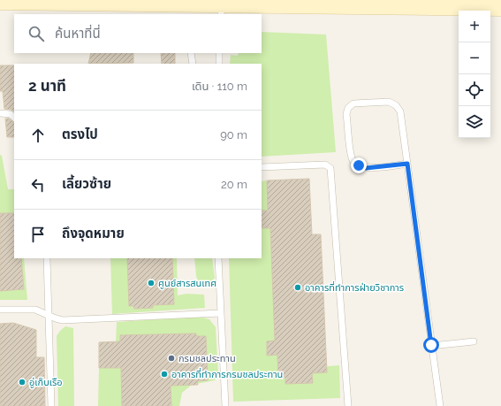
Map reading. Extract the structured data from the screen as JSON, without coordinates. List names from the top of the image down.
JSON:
{
  "places": [
    "ศูนย์สารสนเทศ",
    "อาคารที่ทำการฝ่ายวิชาการ",
    "กรมชลประทาน",
    "อาคารที่ทำการกรมชลประทาน",
    "อู่เก็บเรือ"
  ],
  "page": {
    "map_buttons": ["+", "−"],
    "search": "ค้นหาที่นี่",
    "heading": ["2 นาที", "เดิน · 110 m"],
    "list": [
      ["ตรงไป", "90 m"],
      ["เลี้ยวซ้าย", "20 m"],
      "ถึงจุดหมาย"
    ]
  }
}
